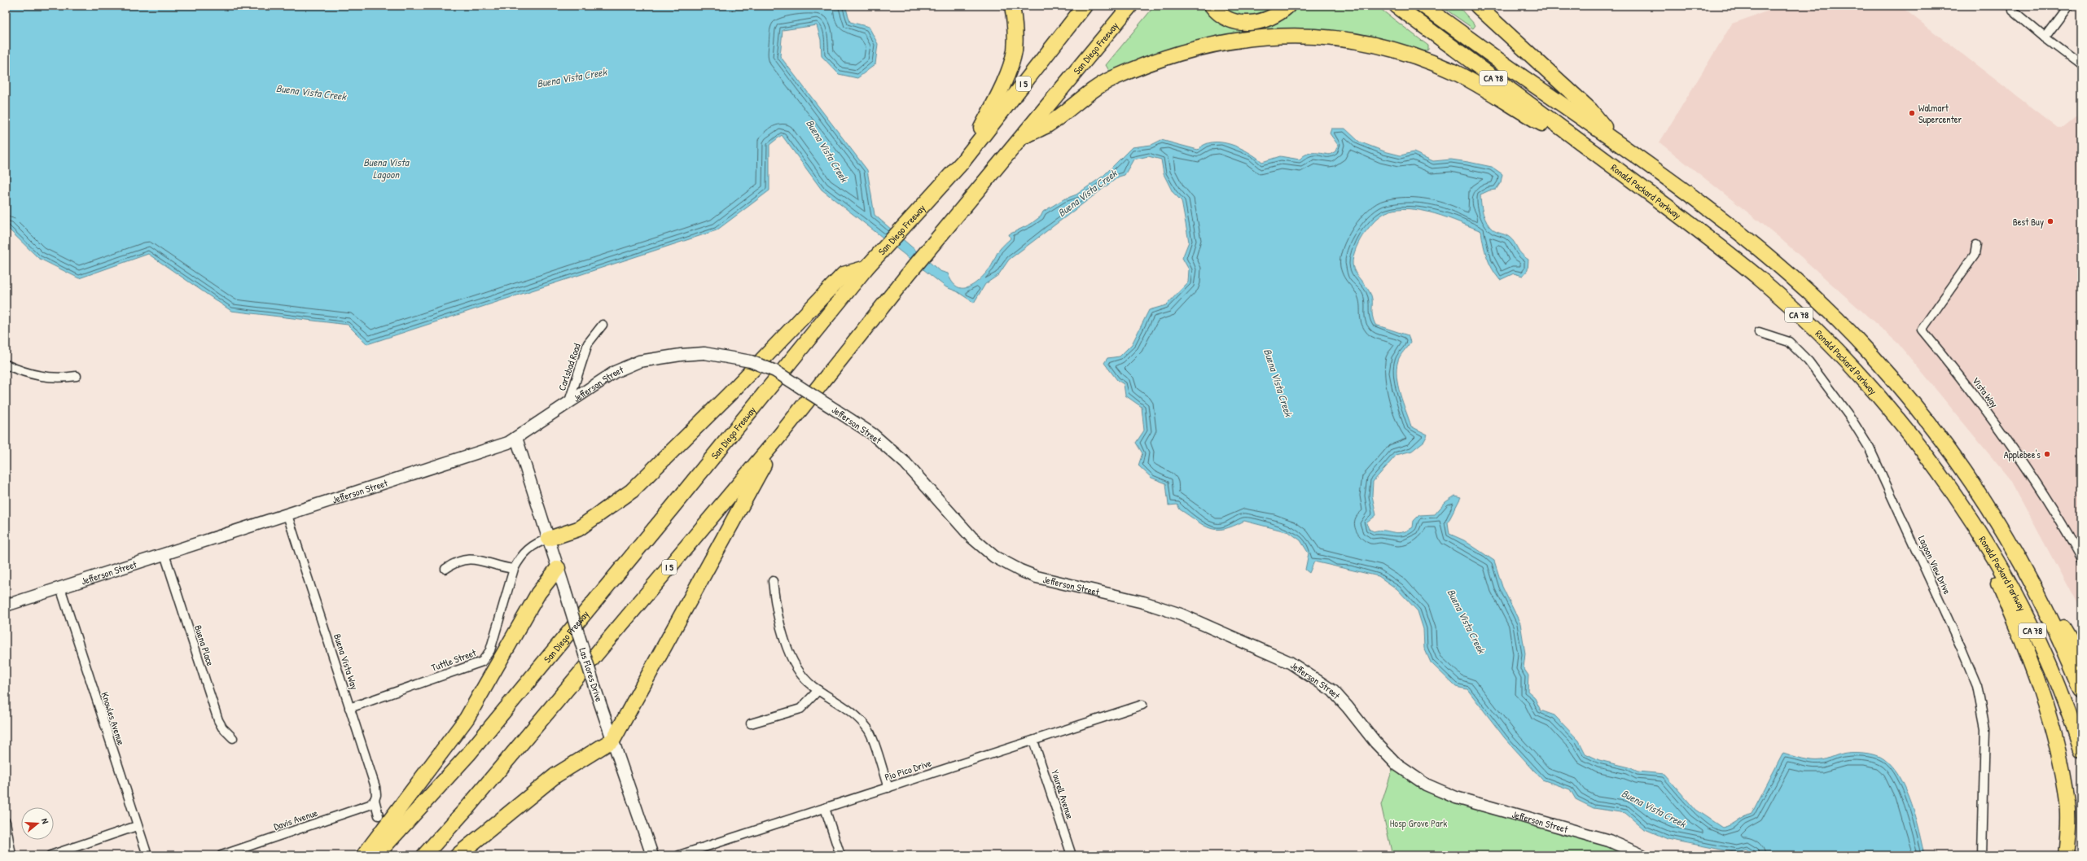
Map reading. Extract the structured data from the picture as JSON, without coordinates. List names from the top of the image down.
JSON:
{
  "streets": {
    "highway": [
      "San Diego Freeway",
      "CA 78",
      "I 5",
      "Ronald Packard Parkway"
    ],
    "main road": ["Jefferson Street", "Las Flores Drive"],
    "street": [
      "Carlsbad Road",
      "Vista Way",
      "Lagoon View Drive",
      "Buena Place",
      "Tuttle Street",
      "Buena Vista Way",
      "Knowles Avenue",
      "Pio Pico Drive",
      "Yourell Avenue",
      "Davis Avenue"
    ]
  },
  "crossings": [
    ["Carlsbad Road", "Jefferson Street"],
    ["Jefferson Street", "Buena Place"],
    ["Jefferson Street", "Buena Vista Way"],
    ["Jefferson Street", "Las Flores Drive"],
    ["Jefferson Street", "Knowles Avenue"],
    ["Tuttle Street", "Buena Vista Way"],
    ["Tuttle Street", "Las Flores Drive"],
    ["Buena Vista Way", "Davis Avenue"],
    ["Pio Pico Drive", "Yourell Avenue"]
  ],
  "water": ["Buena Vista Creek", "Buena Vista Lagoon"],
  "parks": ["Hosp Grove Park"],
  "places": ["Walmart Supercenter", "Best Buy", "Applebee's"],
  "north": "right"
}
